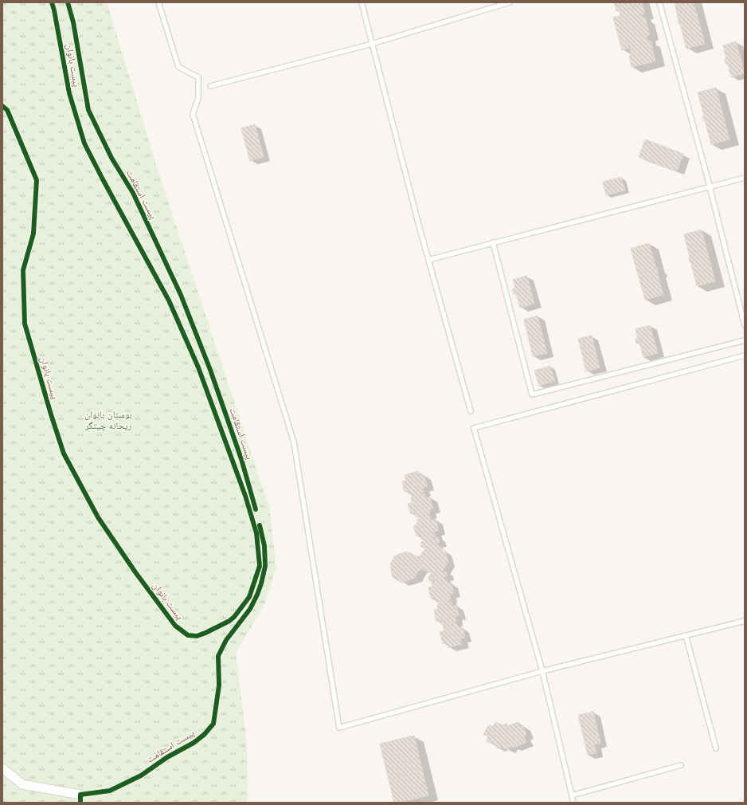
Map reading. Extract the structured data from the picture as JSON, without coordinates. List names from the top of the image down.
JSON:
{
  "streets": {
    "cycle path": ["پیست بانوان", "پیست استقامت"]
  },
  "parks": ["بوستان بانوان ریحانه چیتگر"]
}
